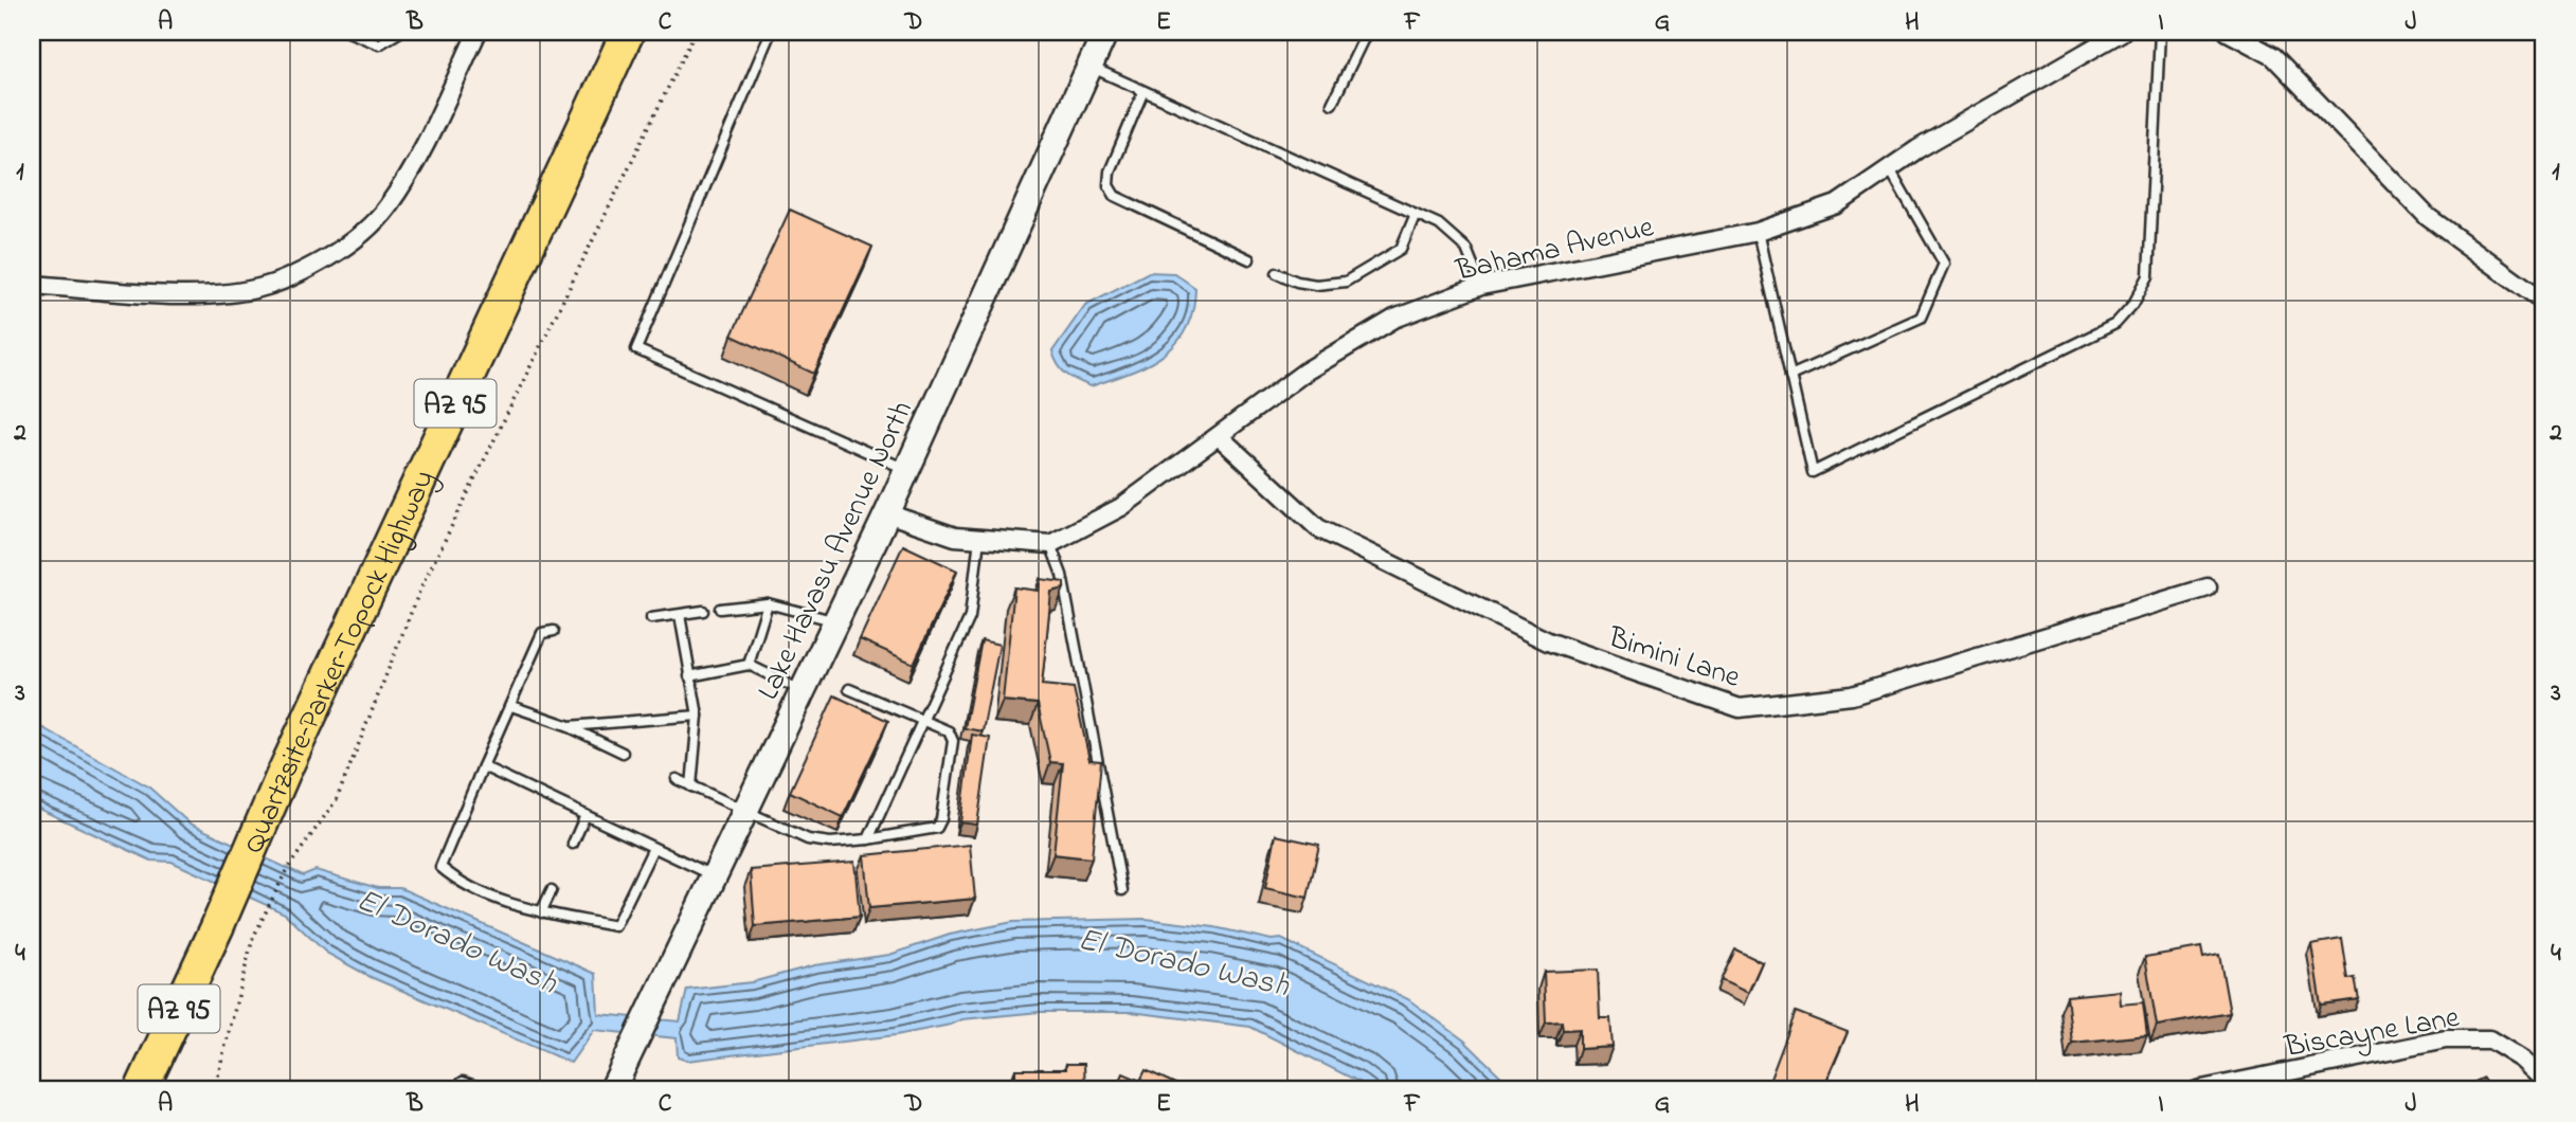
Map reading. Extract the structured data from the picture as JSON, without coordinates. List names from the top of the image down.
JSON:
{
  "streets": {
    "highway": ["AZ 95", "Quartzsite–Parker–Topock Highway"],
    "main road": ["Lake Havasu Avenue North"],
    "street": ["Bahama Avenue", "Bimini Lane", "Biscayne Lane"]
  },
  "crossings": [
    ["Bahama Avenue", "Bimini Lane"]
  ],
  "water": ["El Dorado Wash"],
  "grid": {
    "columns": [
      "A",
      "B",
      "C",
      "D",
      "E",
      "F",
      "G",
      "H",
      "I",
      "J"
    ],
    "rows": [
      "1",
      "2",
      "3",
      "4"
    ]
  }
}
